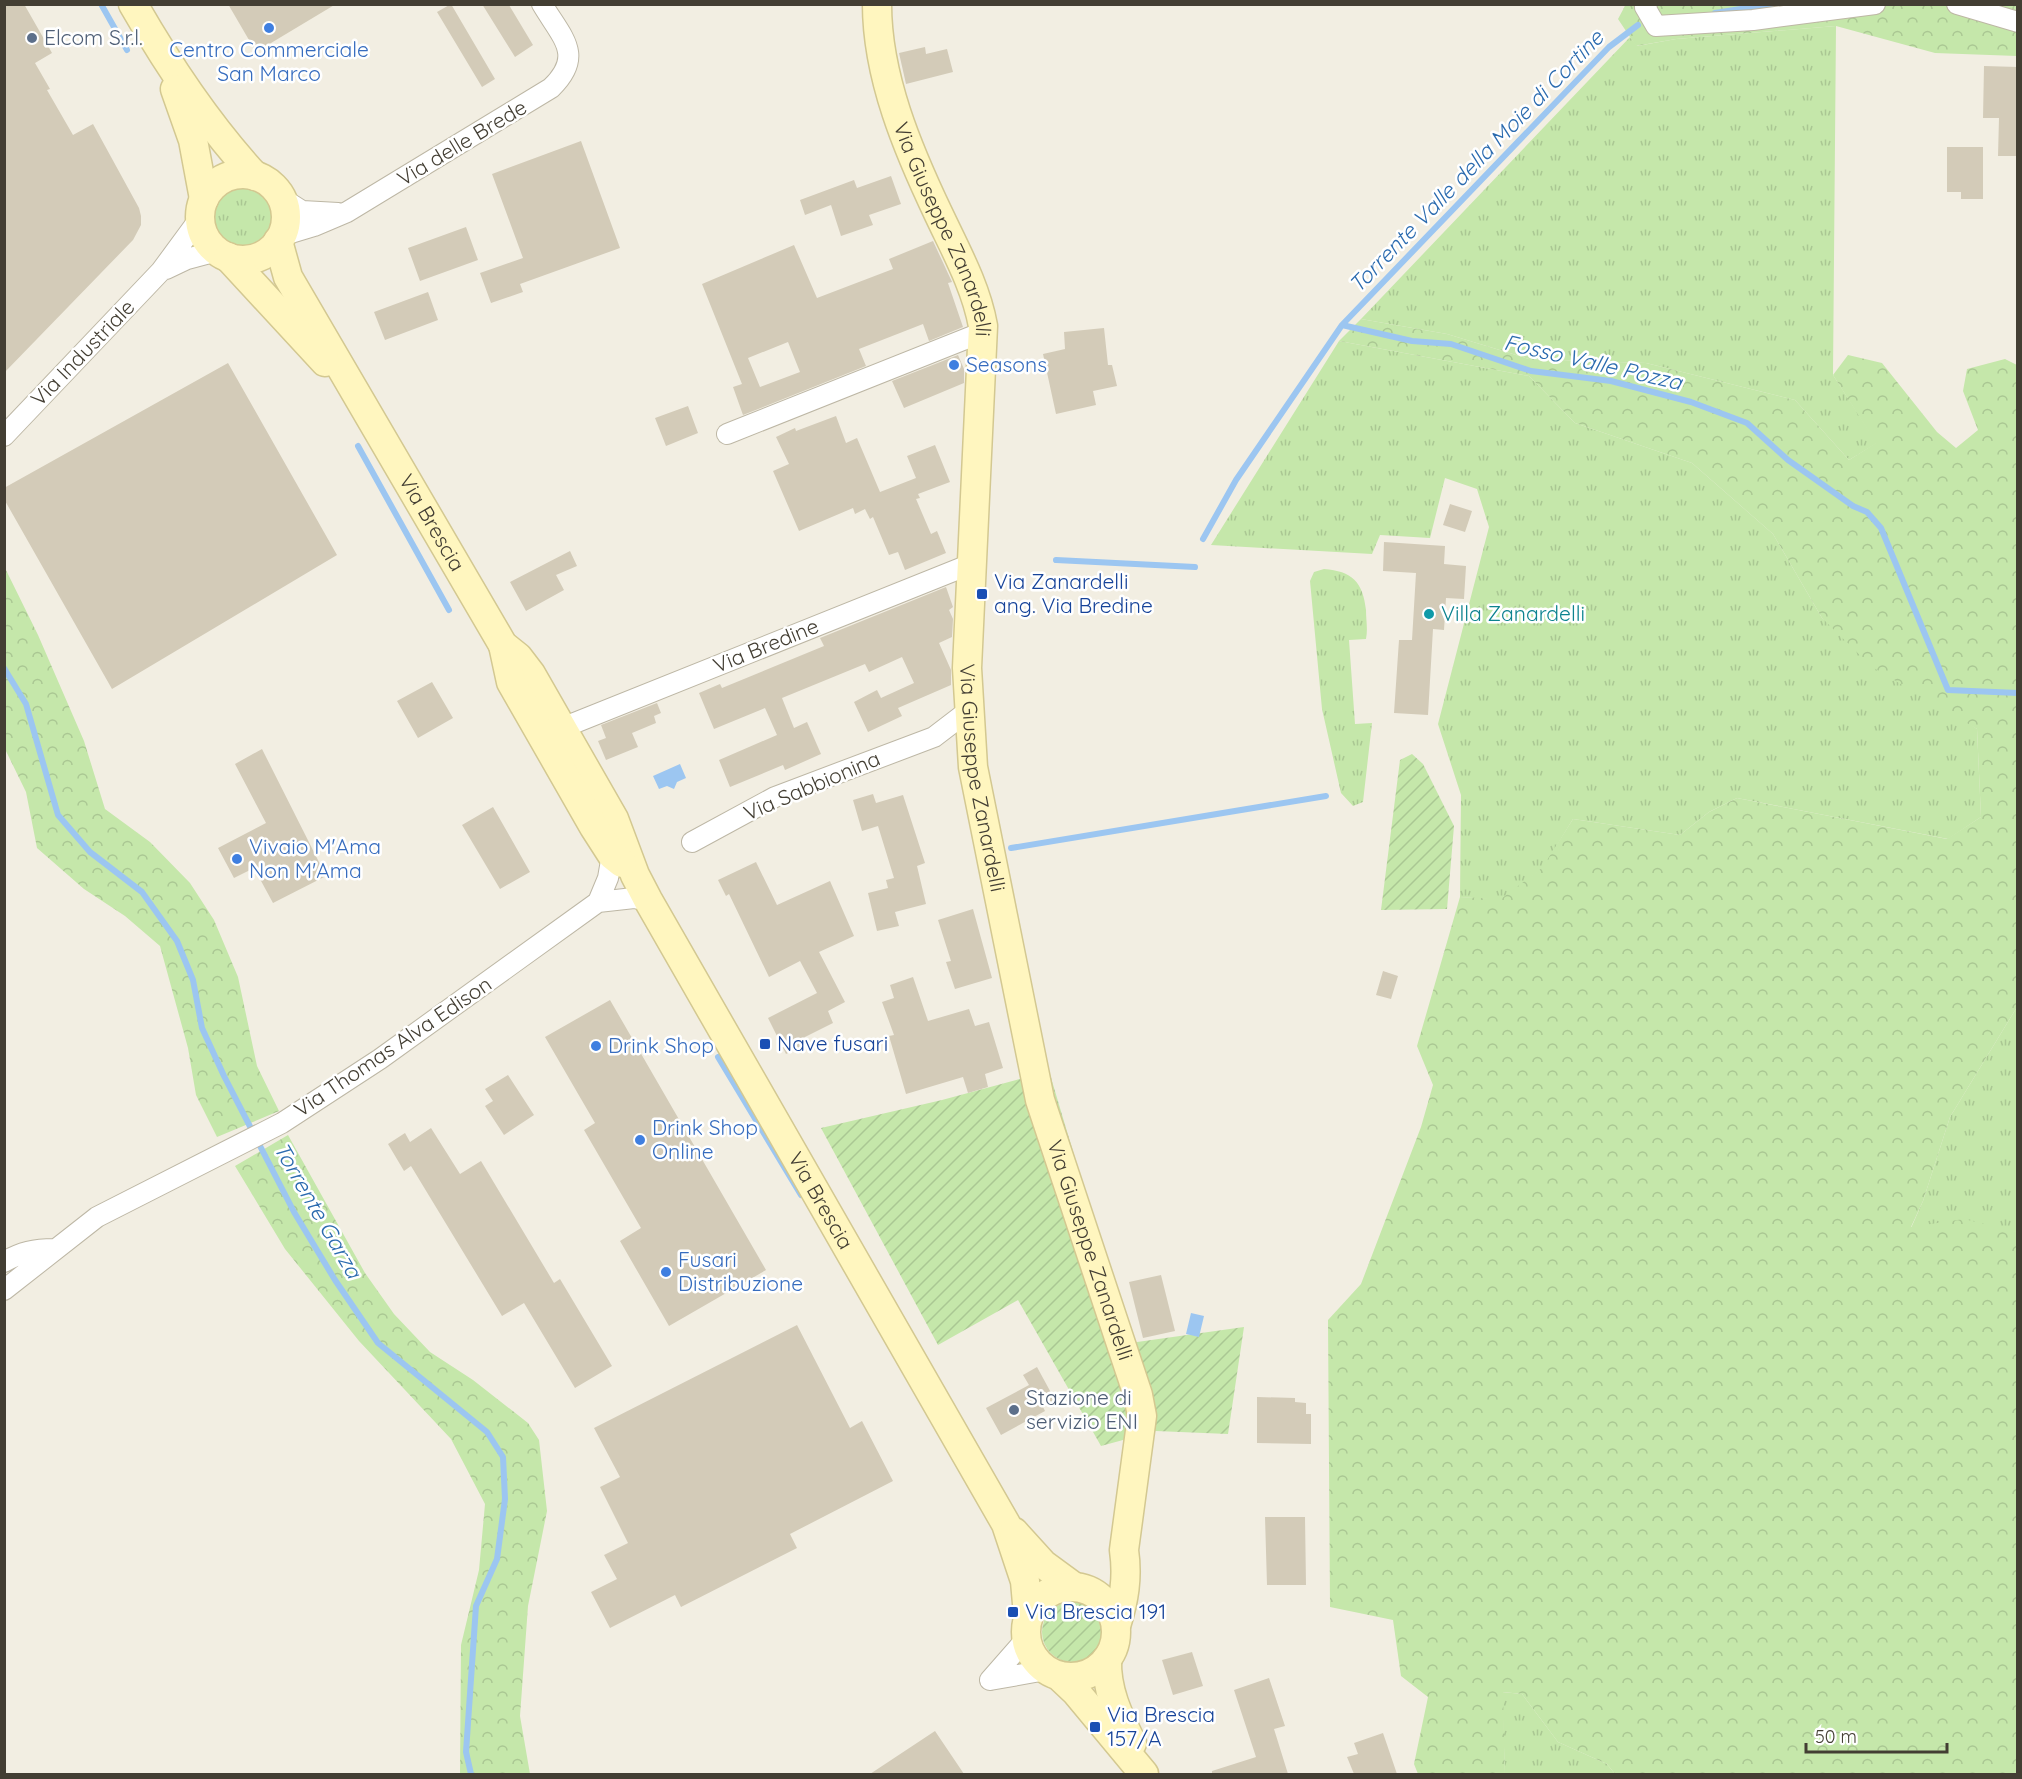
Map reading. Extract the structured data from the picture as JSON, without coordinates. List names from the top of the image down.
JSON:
{
  "streets": {
    "main road": ["Via Giuseppe Zanardelli", "Via Brescia"],
    "street": [
      "Via delle Brede",
      "Via Industriale",
      "Via Bredine",
      "Via Sabbionina",
      "Via Thomas Alva Edison"
    ]
  },
  "crossings": [
    ["Via delle Brede", "Via Industriale"],
    ["Via delle Brede", "Via Brescia"],
    ["Via Giuseppe Zanardelli", "Via Brescia"],
    ["Via Giuseppe Zanardelli", "Via Bredine"],
    ["Via Giuseppe Zanardelli", "Via Sabbionina"],
    ["Via Industriale", "Via Brescia"],
    ["Via Brescia", "Via Bredine"],
    ["Via Brescia", "Via Thomas Alva Edison"]
  ],
  "water": ["Torrente Valle della Moie di Cortine", "Fosso Valle Pozza", "Torrente Garza"],
  "places": {
    "other": [
      "Centro Commerciale San Marco",
      "Elcom S.r.l.",
      "Seasons",
      "Villa Zanardelli",
      "Vivaio M'Ama Non M'Ama",
      "Drink Shop",
      "Drink Shop Online",
      "Fusari Distribuzione",
      "Stazione di servizio ENI"
    ],
    "transit": [
      "Via Zanardelli ang. Via Bredine",
      "Nave fusari",
      "Via Brescia 191",
      "Via Brescia 157/A"
    ]
  },
  "scale_bar": "50 m"
}
